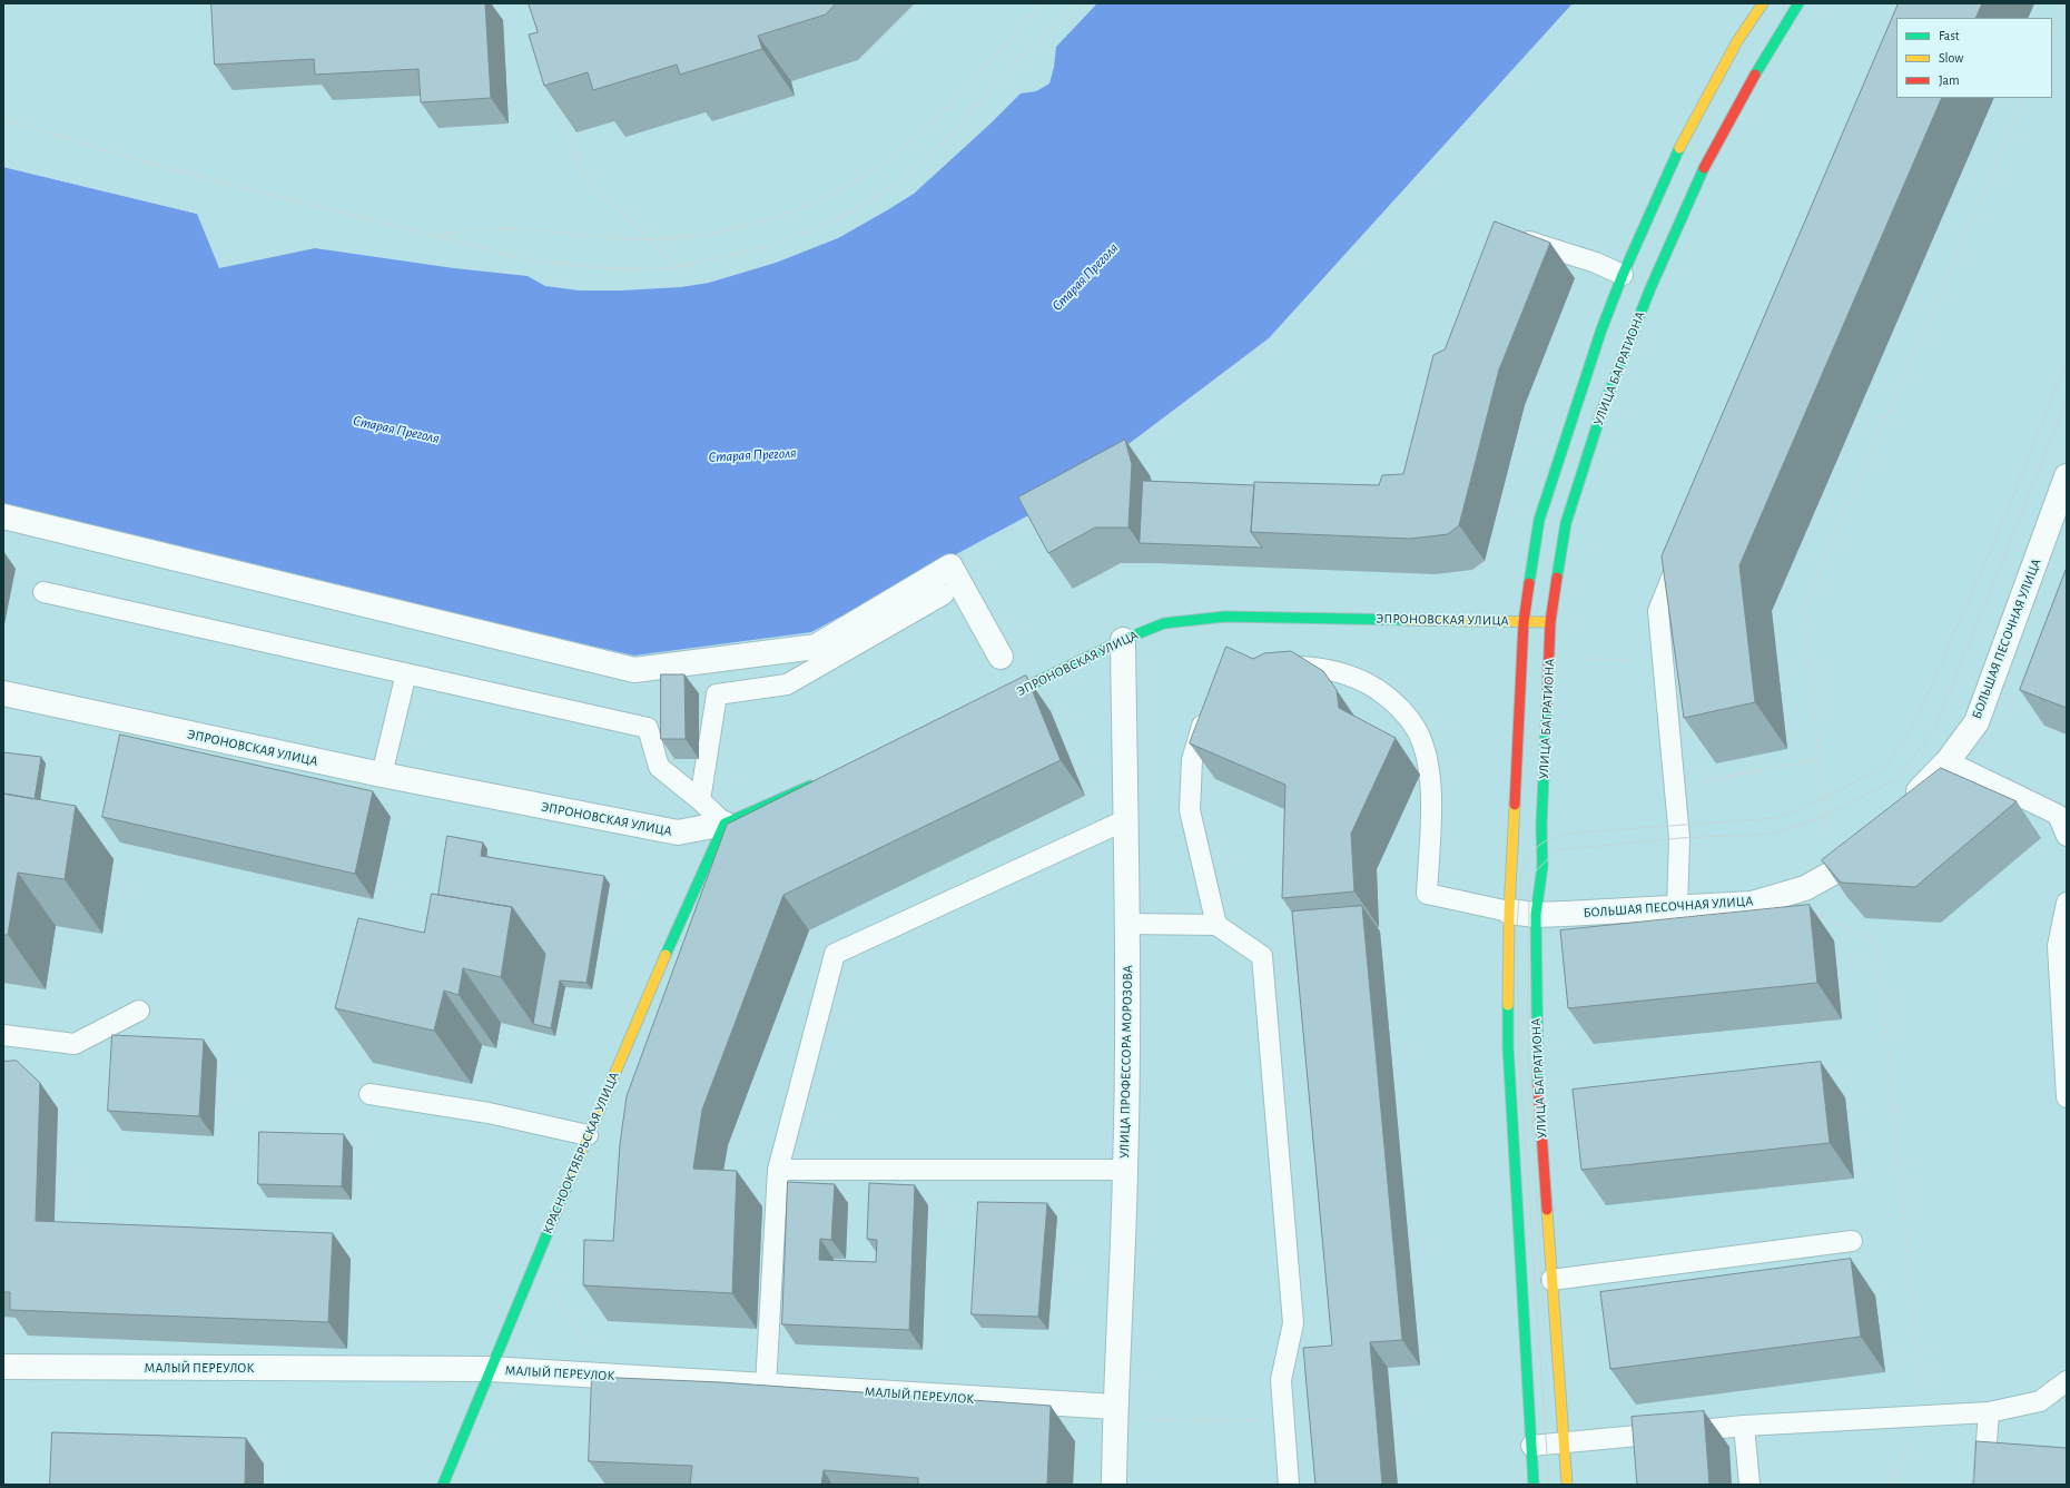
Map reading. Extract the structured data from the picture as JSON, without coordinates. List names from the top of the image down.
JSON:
{
  "streets": {
    "main road": ["УЛИЦА БАГРАТИОНА", "ЭПРОНОВСКАЯ УЛИЦА", "КРАСНООКТЯБРЬСКАЯ УЛИЦА"],
    "street": ["БОЛЬШАЯ ПЕСОЧНАЯ УЛИЦА", "УЛИЦА ПРОФЕССОРА МОРОЗОВА", "МАЛЫЙ ПЕРЕУЛОК"]
  },
  "crossings": [
    ["УЛИЦА БАГРАТИОНА", "ЭПРОНОВСКАЯ УЛИЦА"],
    ["УЛИЦА БАГРАТИОНА", "БОЛЬШАЯ ПЕСОЧНАЯ УЛИЦА"],
    ["ЭПРОНОВСКАЯ УЛИЦА", "УЛИЦА ПРОФЕССОРА МОРОЗОВА"],
    ["ЭПРОНОВСКАЯ УЛИЦА", "КРАСНООКТЯБРЬСКАЯ УЛИЦА"],
    ["УЛИЦА ПРОФЕССОРА МОРОЗОВА", "МАЛЫЙ ПЕРЕУЛОК"],
    ["КРАСНООКТЯБРЬСКАЯ УЛИЦА", "МАЛЫЙ ПЕРЕУЛОК"]
  ],
  "water": ["Старая Преголя"],
  "legend": ["Fast", "Slow", "Jam"]
}
